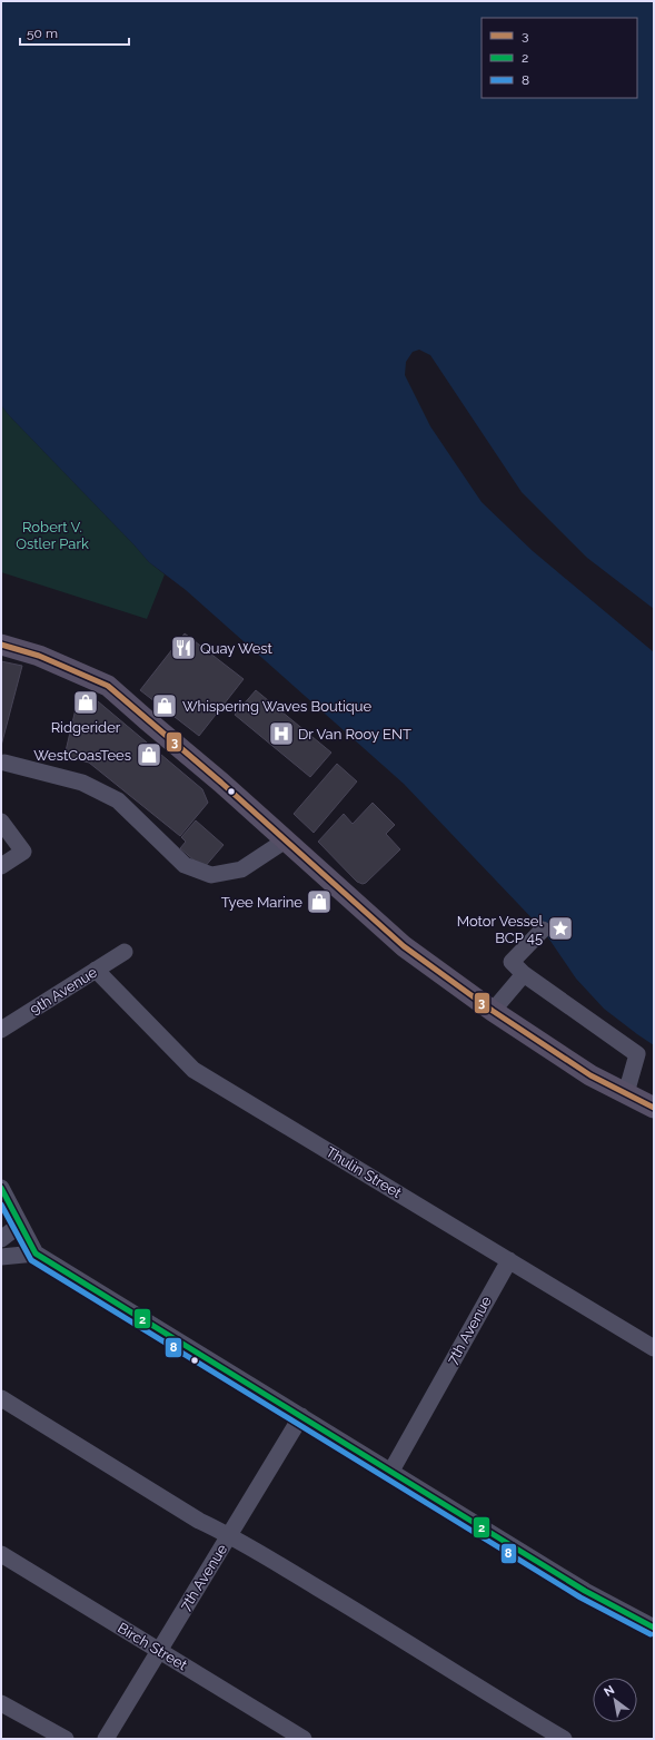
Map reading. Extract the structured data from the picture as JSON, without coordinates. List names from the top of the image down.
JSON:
{
  "streets": {
    "street": [
      "9th Avenue",
      "Thulin Street",
      "7th Avenue",
      "Birch Street"
    ]
  },
  "crossings": [
    ["9th Avenue", "Thulin Street"],
    ["Thulin Street", "7th Avenue"],
    ["7th Avenue", "Birch Street"]
  ],
  "parks": ["Robert V. Ostler Park"],
  "places": {
    "restaurant": ["Quay West"],
    "shop": [
      "Ridgerider",
      "Whispering Waves Boutique",
      "WestCoasTees",
      "Tyee Marine"
    ],
    "hospital": ["Dr Van Rooy ENT"],
    "place": ["Motor Vessel BCP 45"]
  },
  "lines": ["transit line 3", "transit line 2", "transit line 8"],
  "legend": ["3", "2", "8"],
  "scale_bar": "50 m",
  "north": "top left"
}
